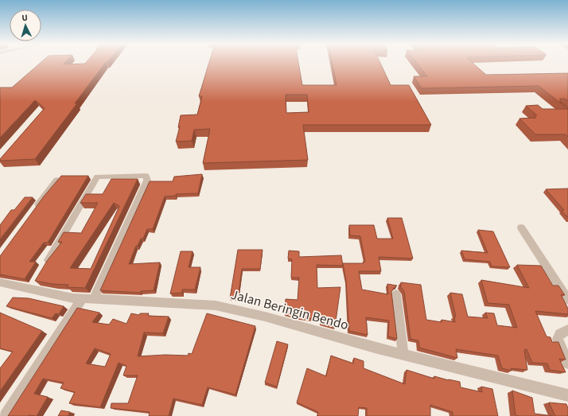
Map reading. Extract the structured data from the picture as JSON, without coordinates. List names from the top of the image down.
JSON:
{
  "streets": {
    "street": ["Jalan Beringin Bendo"]
  },
  "north": "top"
}
